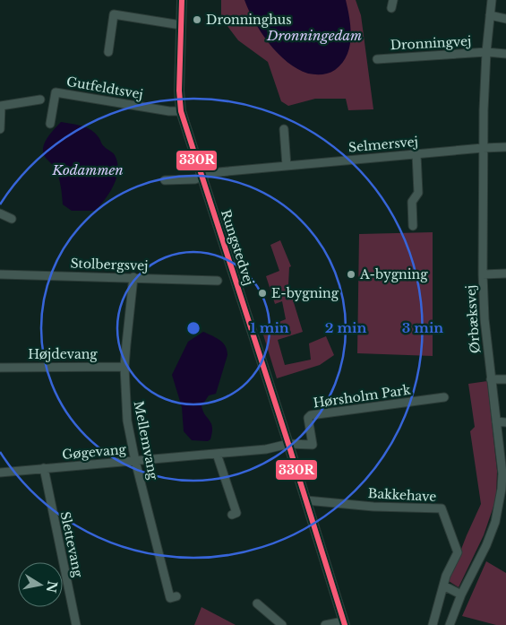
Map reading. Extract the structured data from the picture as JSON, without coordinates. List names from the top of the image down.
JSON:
{
  "streets": {
    "main road": ["Rungstedvej"],
    "street": [
      "Dronningvej",
      "Gutfeldtsvej",
      "Selmersvej",
      "Stolbergsvej",
      "Ørbæksvej",
      "Højdevang",
      "Hørsholm Park",
      "Mellemvang",
      "Gøgevang",
      "Bakkehave",
      "Slettevang"
    ]
  },
  "crossings": [
    ["Dronningvej", "Ørbæksvej"],
    ["Gutfeldtsvej", "Rungstedvej"],
    ["Selmersvej", "Rungstedvej"],
    ["Selmersvej", "Ørbæksvej"],
    ["Rungstedvej", "Hørsholm Park"],
    ["Rungstedvej", "Gøgevang"],
    ["Rungstedvej", "Bakkehave"],
    ["Stolbergsvej", "Mellemvang"],
    ["Højdevang", "Mellemvang"],
    ["Hørsholm Park", "Gøgevang"],
    ["Mellemvang", "Gøgevang"],
    ["Gøgevang", "Slettevang"]
  ],
  "water": ["Dronningedam", "Kodammen"],
  "places": ["Dronninghus", "A-bygning", "E-bygning"],
  "lines": ["transit line 330R"],
  "north": "right",
  "rings": ["1 min", "2 min", "3 min"]
}
